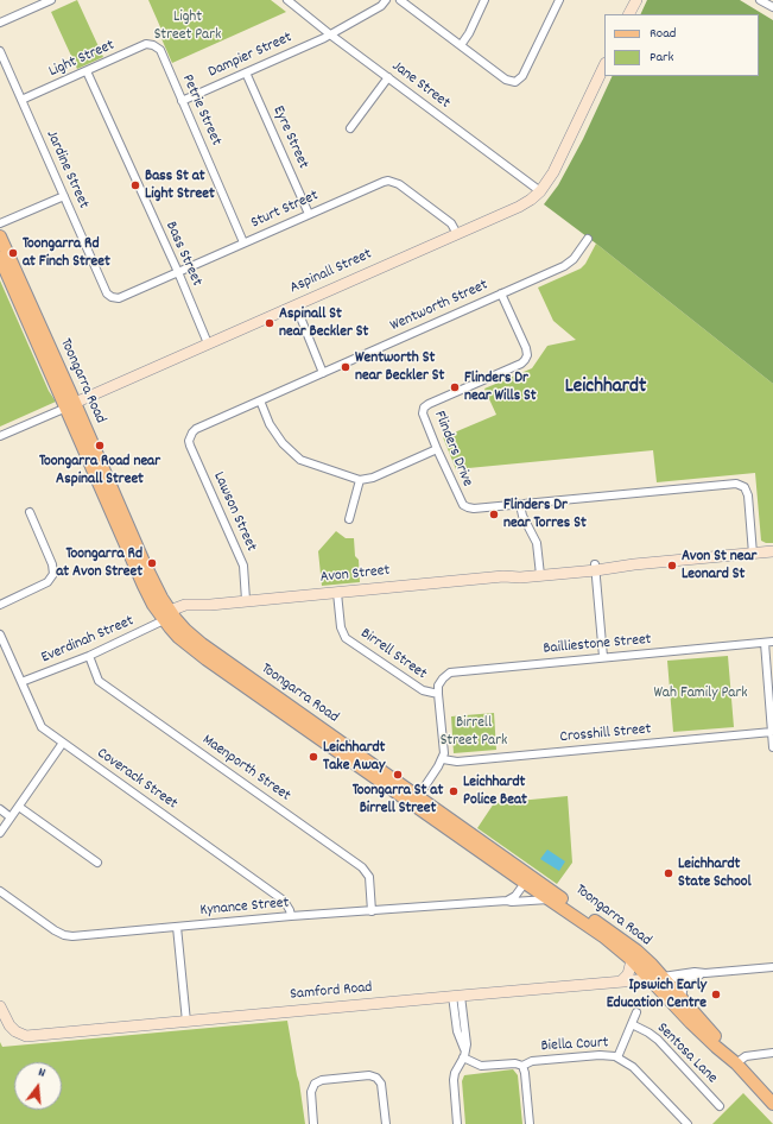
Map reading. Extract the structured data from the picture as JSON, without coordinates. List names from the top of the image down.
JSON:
{
  "streets": {
    "main road": ["Toongarra Road"],
    "street": [
      "Dampier Street",
      "Light Street",
      "Jane Street",
      "Petrie Street",
      "Eyre Street",
      "Jardine Street",
      "Sturt Street",
      "Bass Street",
      "Aspinall Street",
      "Wentworth Street",
      "Flinders Drive",
      "Lawson Street",
      "Avon Street",
      "Everdinah Street",
      "Bailliestone Street",
      "Birrell Street",
      "Crosshill Street",
      "Maenporth Street",
      "Coverack Street",
      "Kynance Street",
      "Samford Road",
      "Biella Court",
      "Sentosa Lane"
    ]
  },
  "crossings": [
    ["Dampier Street", "Jane Street"],
    ["Dampier Street", "Petrie Street"],
    ["Dampier Street", "Eyre Street"],
    ["Light Street", "Petrie Street"],
    ["Light Street", "Jardine Street"],
    ["Light Street", "Bass Street"],
    ["Jane Street", "Aspinall Street"],
    ["Petrie Street", "Sturt Street"],
    ["Eyre Street", "Sturt Street"],
    ["Jardine Street", "Sturt Street"],
    ["Sturt Street", "Bass Street"],
    ["Sturt Street", "Aspinall Street"],
    ["Bass Street", "Aspinall Street"],
    ["Aspinall Street", "Toongarra Road"],
    ["Wentworth Street", "Flinders Drive"],
    ["Wentworth Street", "Lawson Street"],
    ["Toongarra Road", "Avon Street"],
    ["Toongarra Road", "Everdinah Street"],
    ["Toongarra Road", "Kynance Street"],
    ["Toongarra Road", "Samford Road"],
    ["Flinders Drive", "Avon Street"],
    ["Lawson Street", "Avon Street"],
    ["Avon Street", "Everdinah Street"],
    ["Avon Street", "Birrell Street"],
    ["Everdinah Street", "Maenporth Street"],
    ["Everdinah Street", "Coverack Street"],
    ["Bailliestone Street", "Birrell Street"],
    ["Birrell Street", "Crosshill Street"],
    ["Maenporth Street", "Kynance Street"],
    ["Coverack Street", "Kynance Street"]
  ],
  "districts": ["Leichhardt"],
  "parks": ["Light Street Park", "Wah Family Park", "Birrell Street Park"],
  "places": [
    "Bass St at Light Street",
    "Toongarra Rd at Finch Street",
    "Aspinall St near Beckler St",
    "Wentworth St near Beckler St",
    "Flinders Dr near Wills St",
    "Toongarra Road near Aspinall Street",
    "Flinders Dr near Torres St",
    "Toongarra Rd at Avon Street",
    "Avon St near Leonard St",
    "Leichhardt Take Away",
    "Toongarra St at Birrell Street",
    "Leichhardt Police Beat",
    "Leichhardt State School",
    "Ipswich Early Education Centre"
  ],
  "legend": ["Road", "Park"],
  "north": "top"
}
